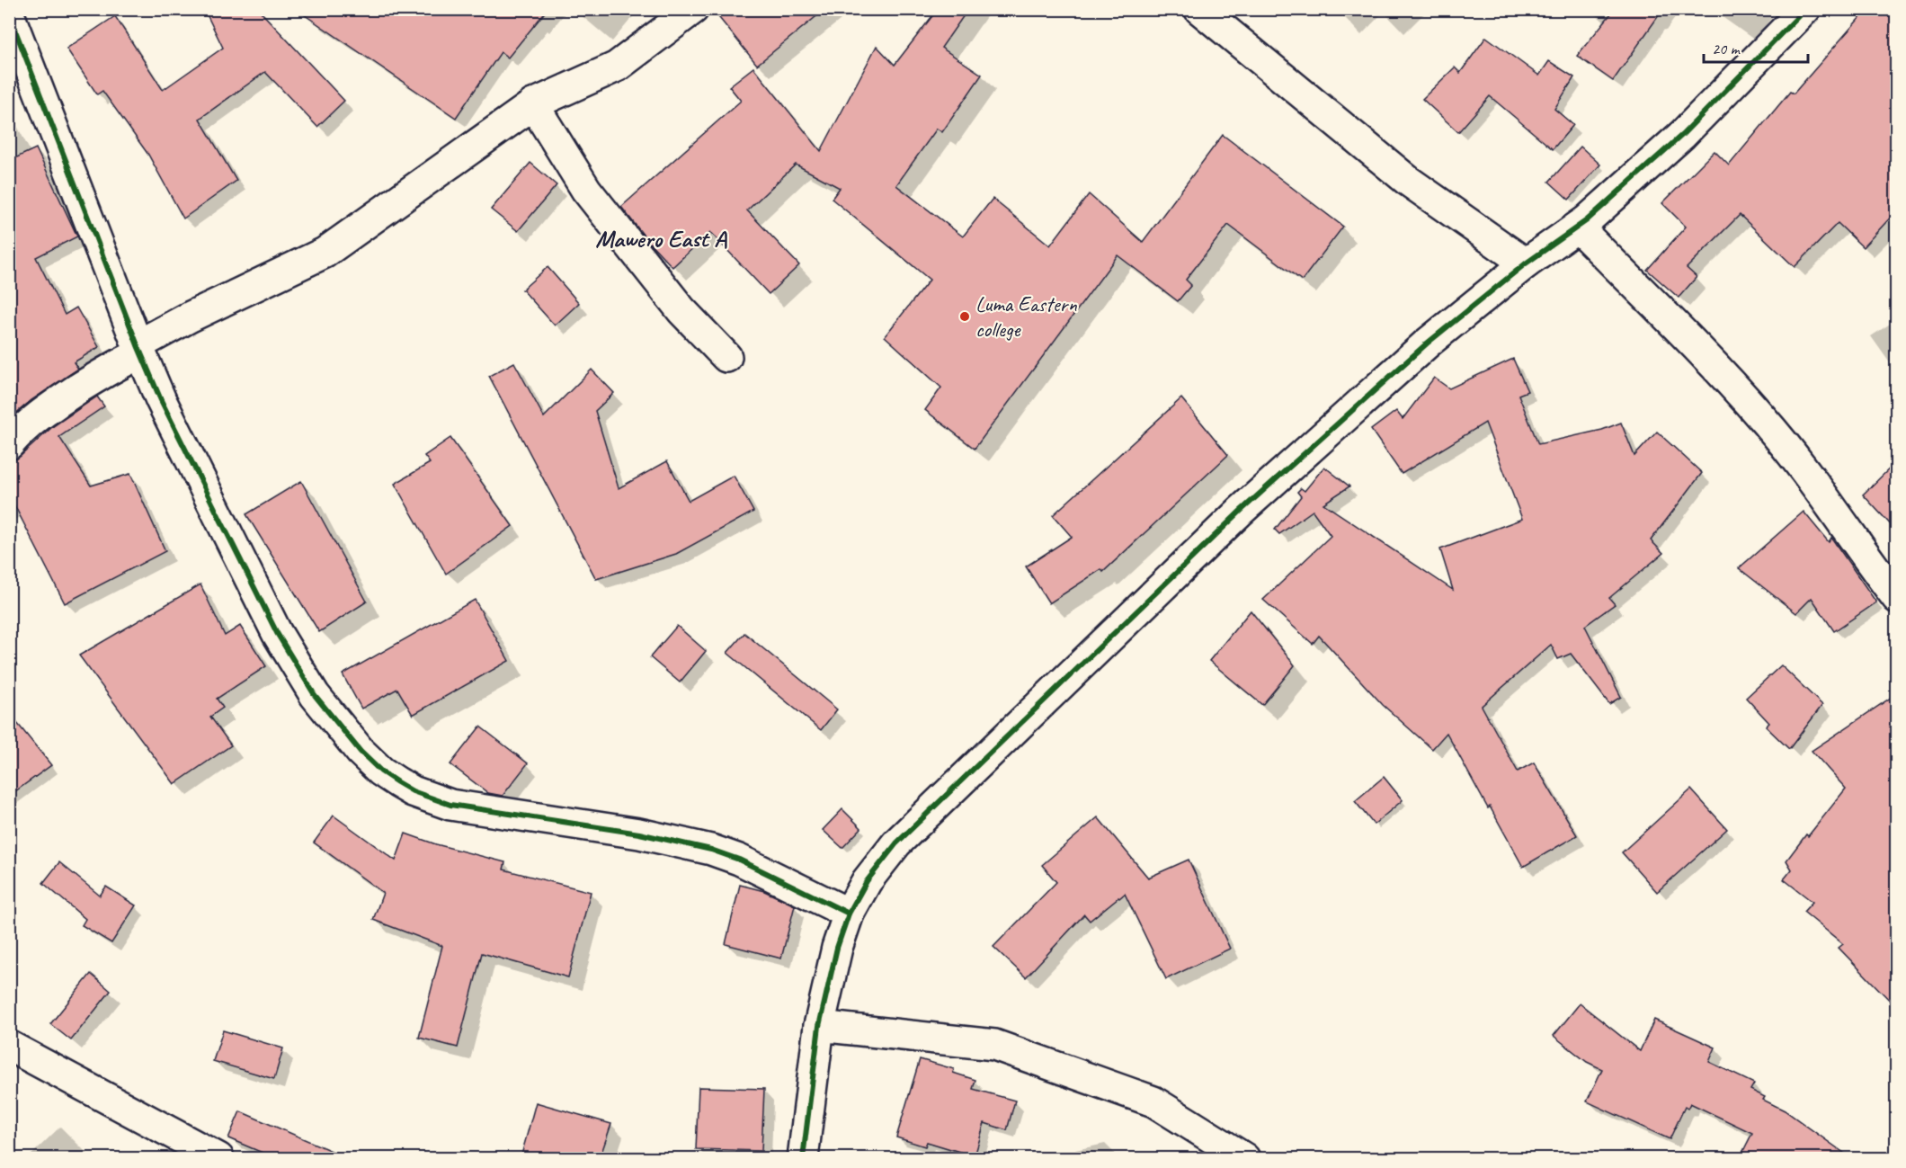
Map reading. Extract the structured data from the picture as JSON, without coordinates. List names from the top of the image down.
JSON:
{
  "districts": ["Mawero East A"],
  "places": ["Luma Eastern college"],
  "scale_bar": "20 m"
}
